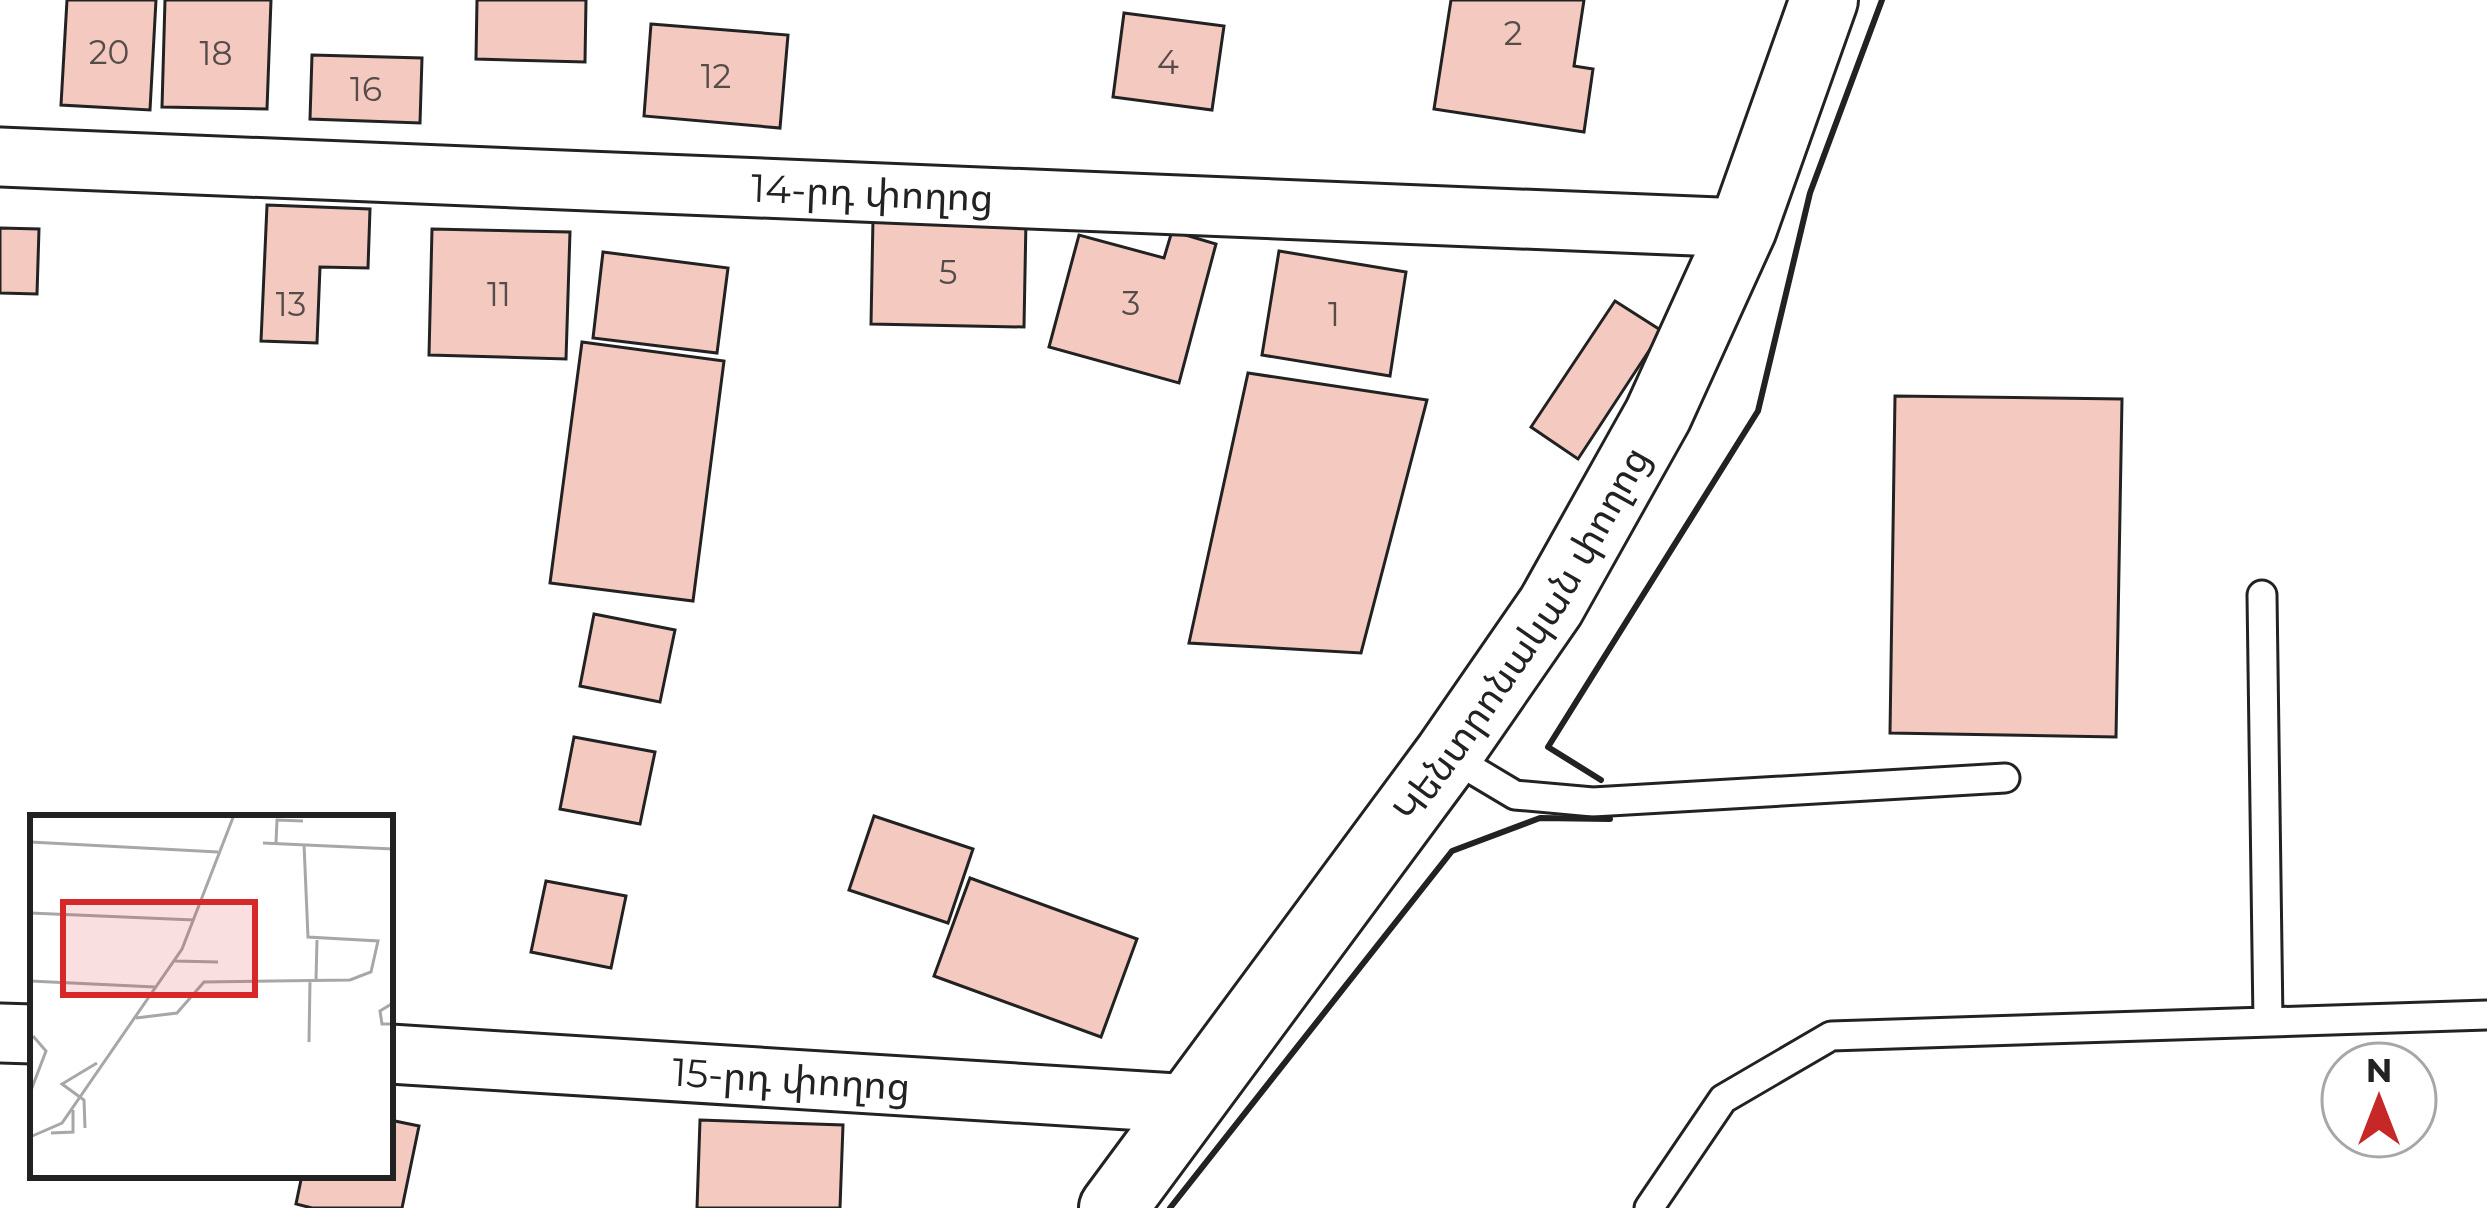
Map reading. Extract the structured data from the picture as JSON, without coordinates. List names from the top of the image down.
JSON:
{
  "streets": {
    "main road": ["Կենտրոնական փողոց"],
    "street": ["14-րդ փողոց", "15-րդ փողոց"]
  },
  "crossings": [
    ["14-րդ փողոց", "Կենտրոնական փողոց"],
    ["Կենտրոնական փողոց", "15-րդ փողոց"]
  ],
  "house_numbers": [
    "2",
    "20",
    "18",
    "4",
    "12",
    "16",
    "5",
    "11",
    "3",
    "13",
    "1"
  ],
  "north": "top"
}
